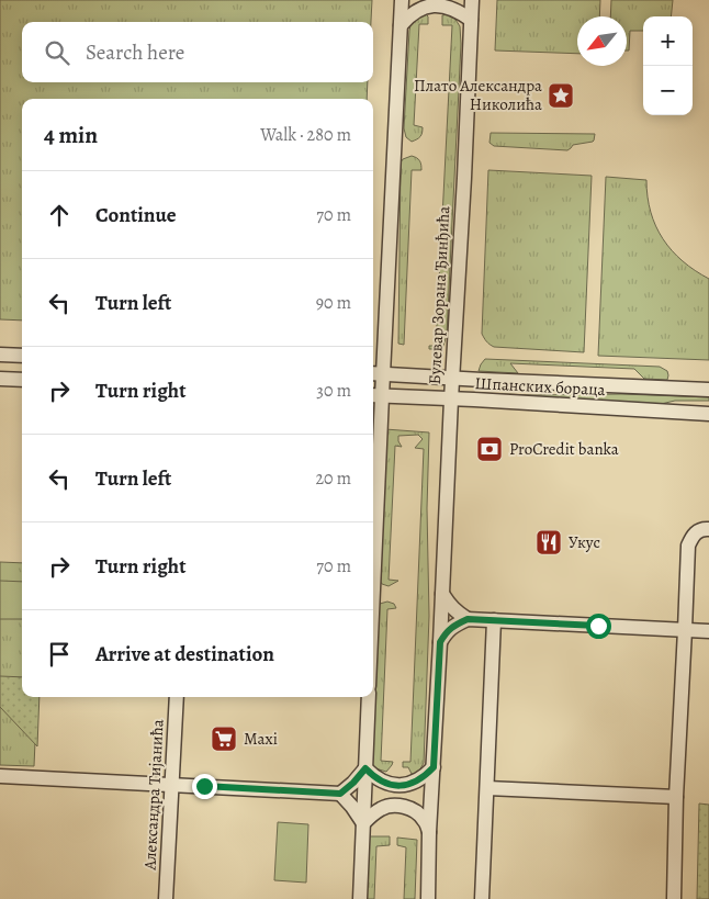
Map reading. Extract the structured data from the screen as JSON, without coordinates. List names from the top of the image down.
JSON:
{
  "streets": {
    "street": ["Булевар Зорана Ђинђића", "Шпанских бораца", "Александра Тијанића"]
  },
  "crossings": [
    ["Булевар Зорана Ђинђића", "Шпанских бораца"]
  ],
  "places": {
    "place": ["Плато Александра Николића"],
    "bank": ["ProCredit banka"],
    "restaurant": ["Укус"],
    "supermarket": ["Maxi"]
  },
  "north": "bottom left",
  "page": {
    "map_buttons": ["+", "−"],
    "search": "Search here",
    "heading": ["4 min", "Walk · 280 m"],
    "list": [
      ["Continue", "70 m"],
      ["Turn left", "90 m"],
      ["Turn right", "30 m"],
      ["Turn left", "20 m"],
      ["Turn right", "70 m"],
      "Arrive at destination"
    ]
  }
}
